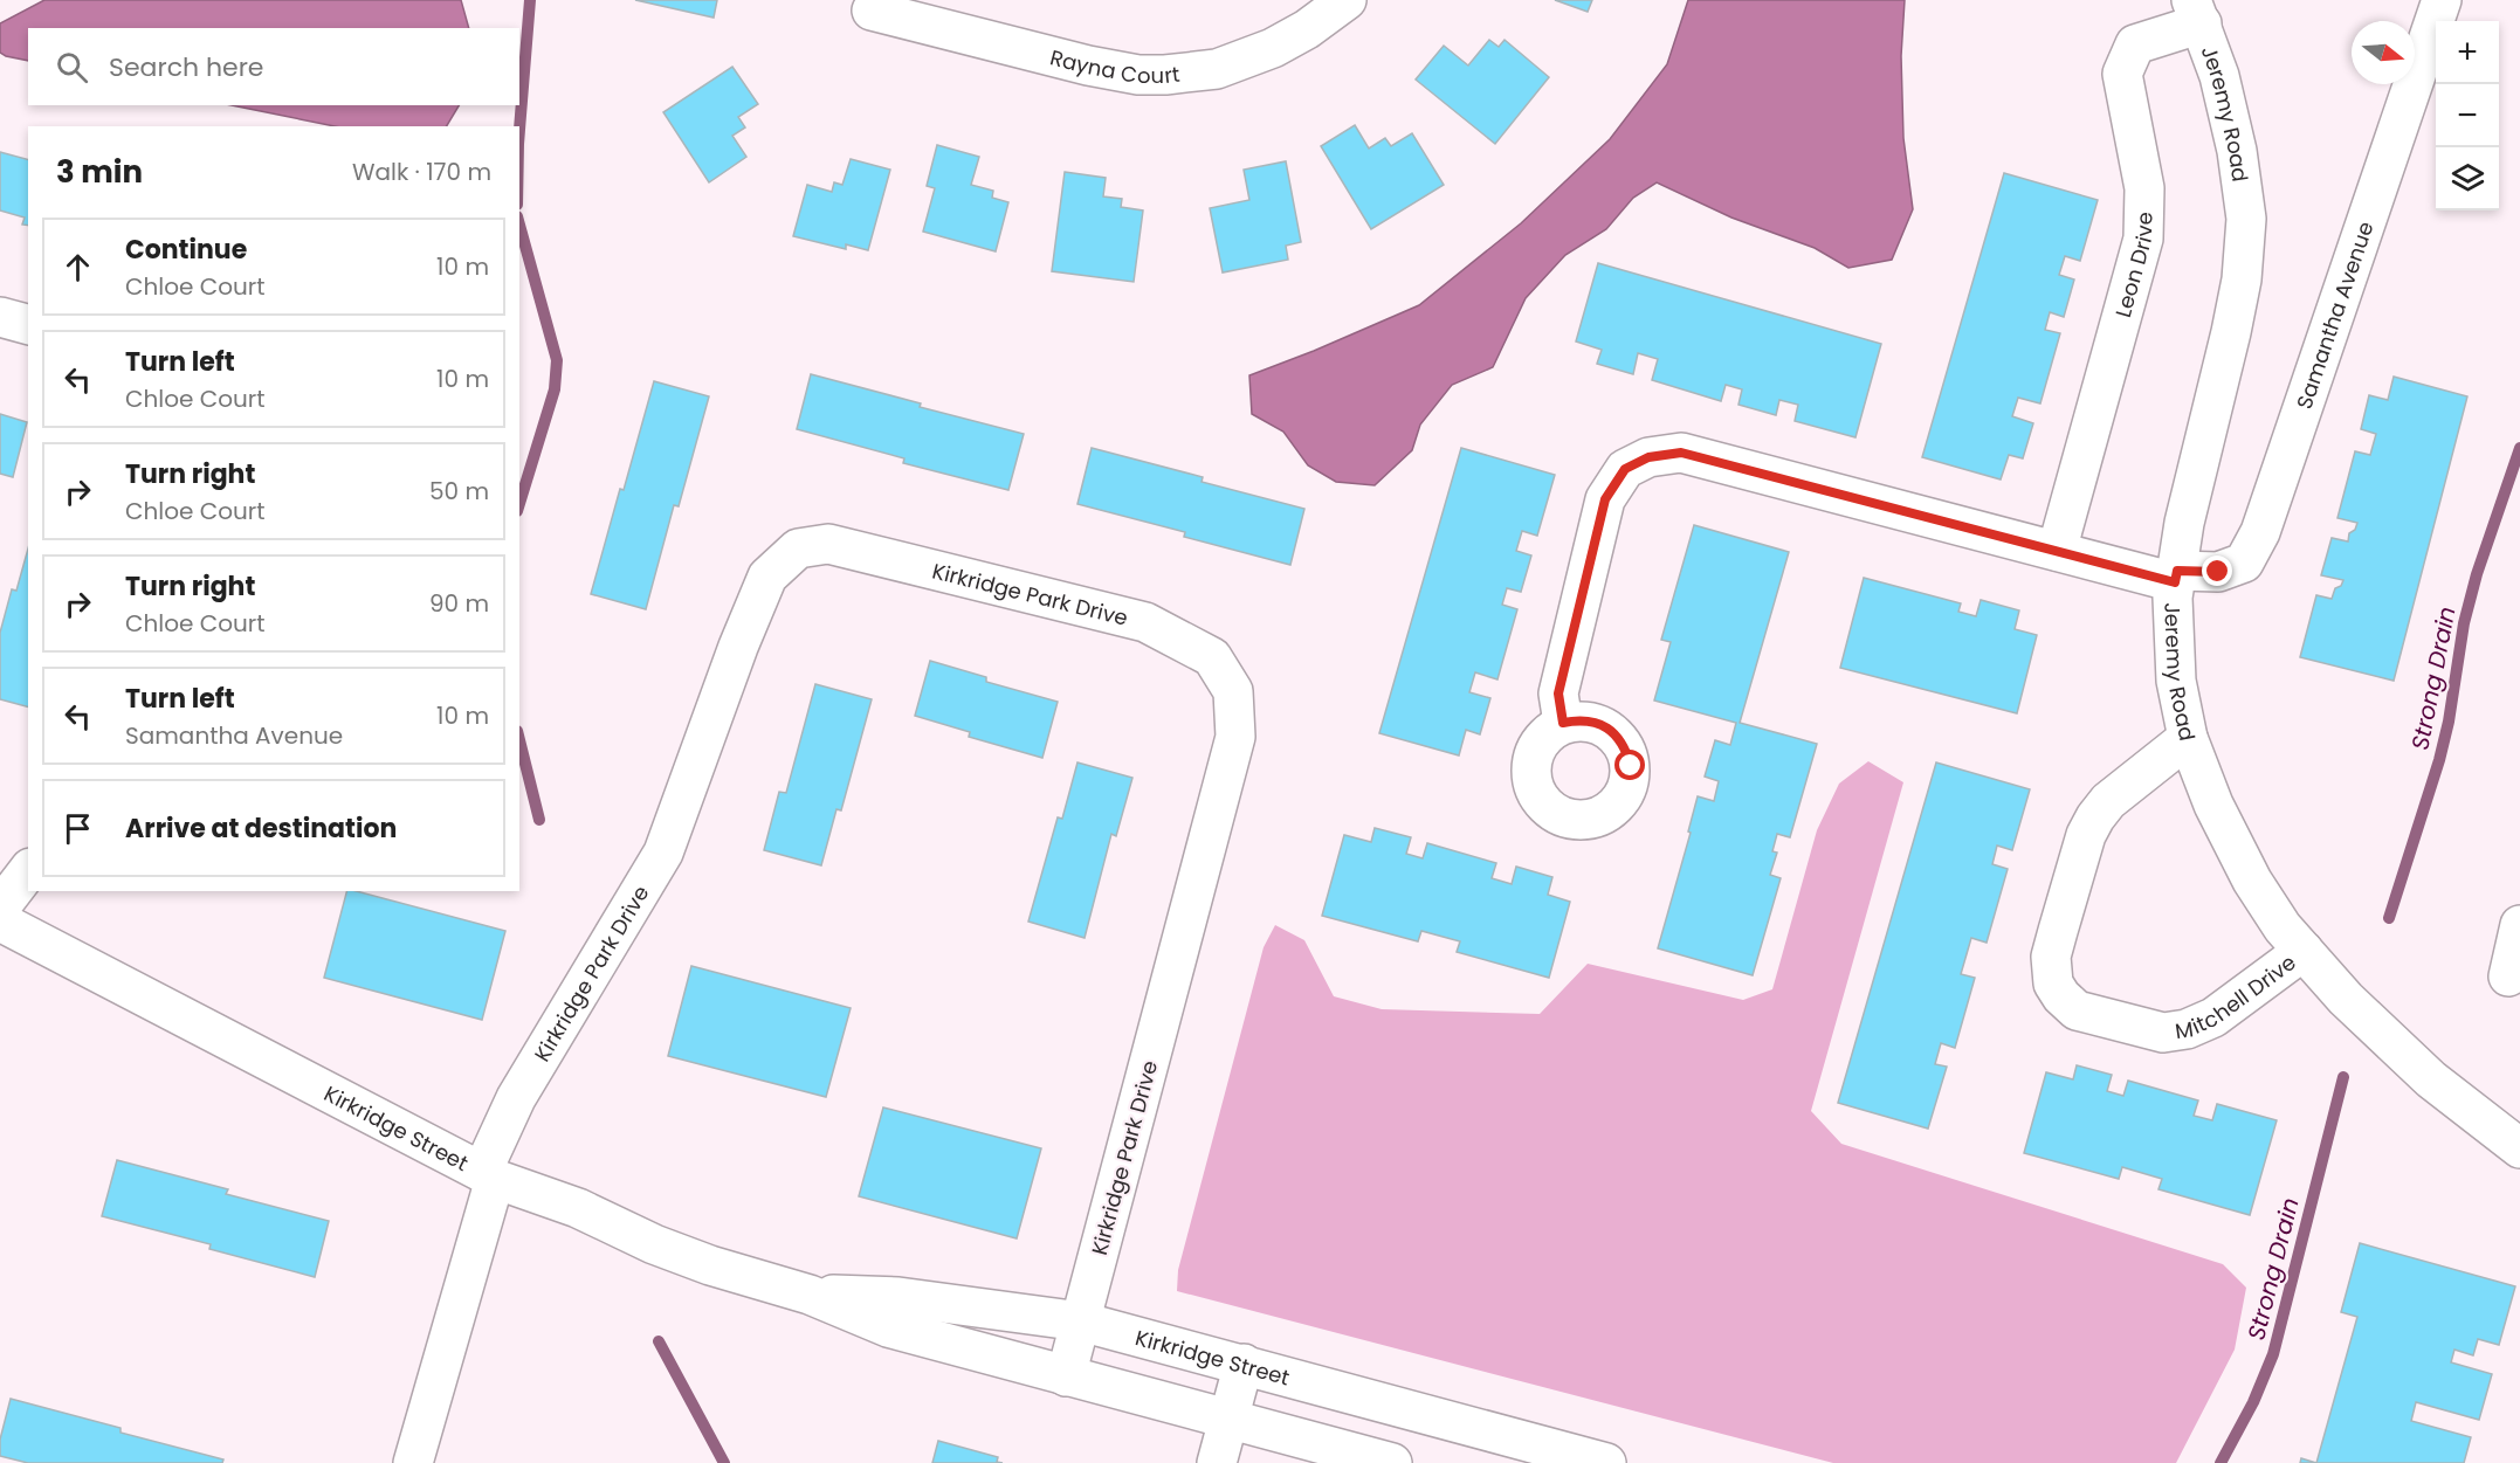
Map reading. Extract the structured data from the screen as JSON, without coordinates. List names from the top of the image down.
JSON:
{
  "streets": {
    "street": [
      "Rayna Court",
      "Jeremy Road",
      "Leon Drive",
      "Samantha Avenue",
      "Kirkridge Park Drive",
      "Mitchell Drive",
      "Kirkridge Street"
    ]
  },
  "crossings": [
    ["Jeremy Road", "Leon Drive"],
    ["Jeremy Road", "Samantha Avenue"],
    ["Jeremy Road", "Mitchell Drive"],
    ["Leon Drive", "Samantha Avenue"],
    ["Kirkridge Park Drive", "Kirkridge Street"]
  ],
  "water": ["Strong Drain"],
  "north": "right",
  "page": {
    "map_buttons": ["+", "−"],
    "search": "Search here",
    "heading": ["3 min", "Walk · 170 m"],
    "list": [
      ["Continue", "Chloe Court", "10 m"],
      ["Turn left", "Chloe Court", "10 m"],
      ["Turn right", "Chloe Court", "50 m"],
      ["Turn right", "Chloe Court", "90 m"],
      ["Turn left", "Samantha Avenue", "10 m"],
      "Arrive at destination"
    ]
  }
}
